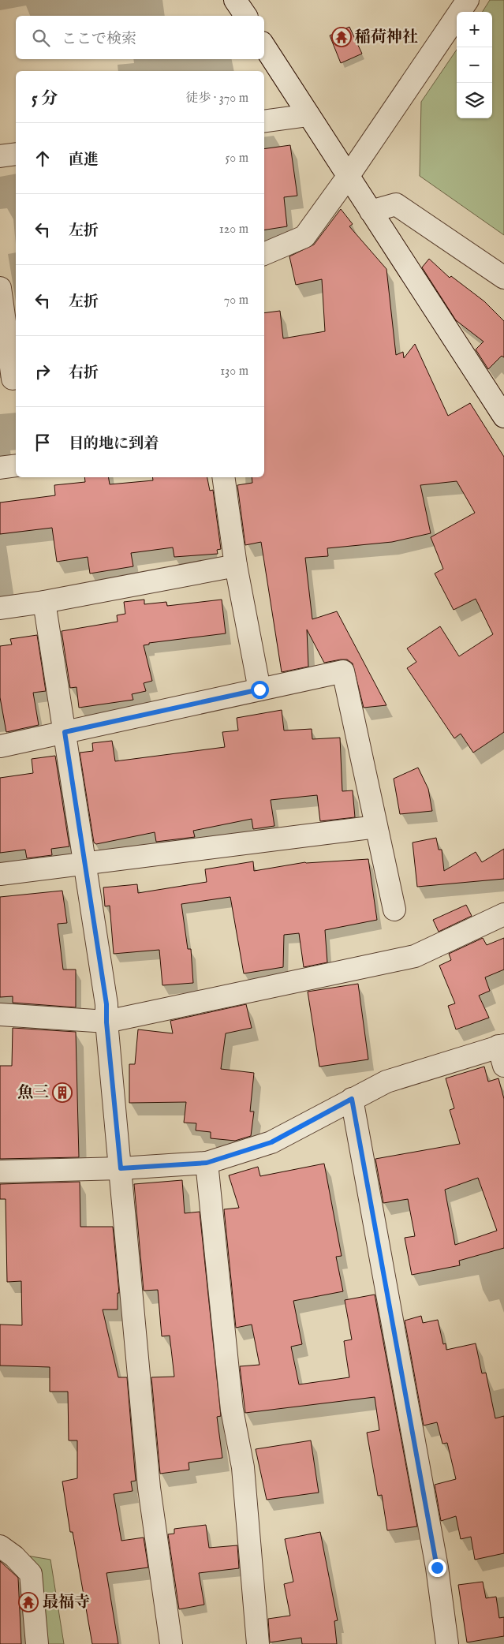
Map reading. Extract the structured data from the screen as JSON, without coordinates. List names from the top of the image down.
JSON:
{
  "places": {
    "temple": ["稲荷神社", "最福寺"],
    "building": ["魚三"]
  },
  "page": {
    "map_buttons": ["+", "−"],
    "search": "ここで検索",
    "heading": ["5 分", "徒歩 · 370 m"],
    "list": [
      ["直進", "50 m"],
      ["左折", "120 m"],
      ["左折", "70 m"],
      ["右折", "130 m"],
      "目的地に到着"
    ]
  }
}
